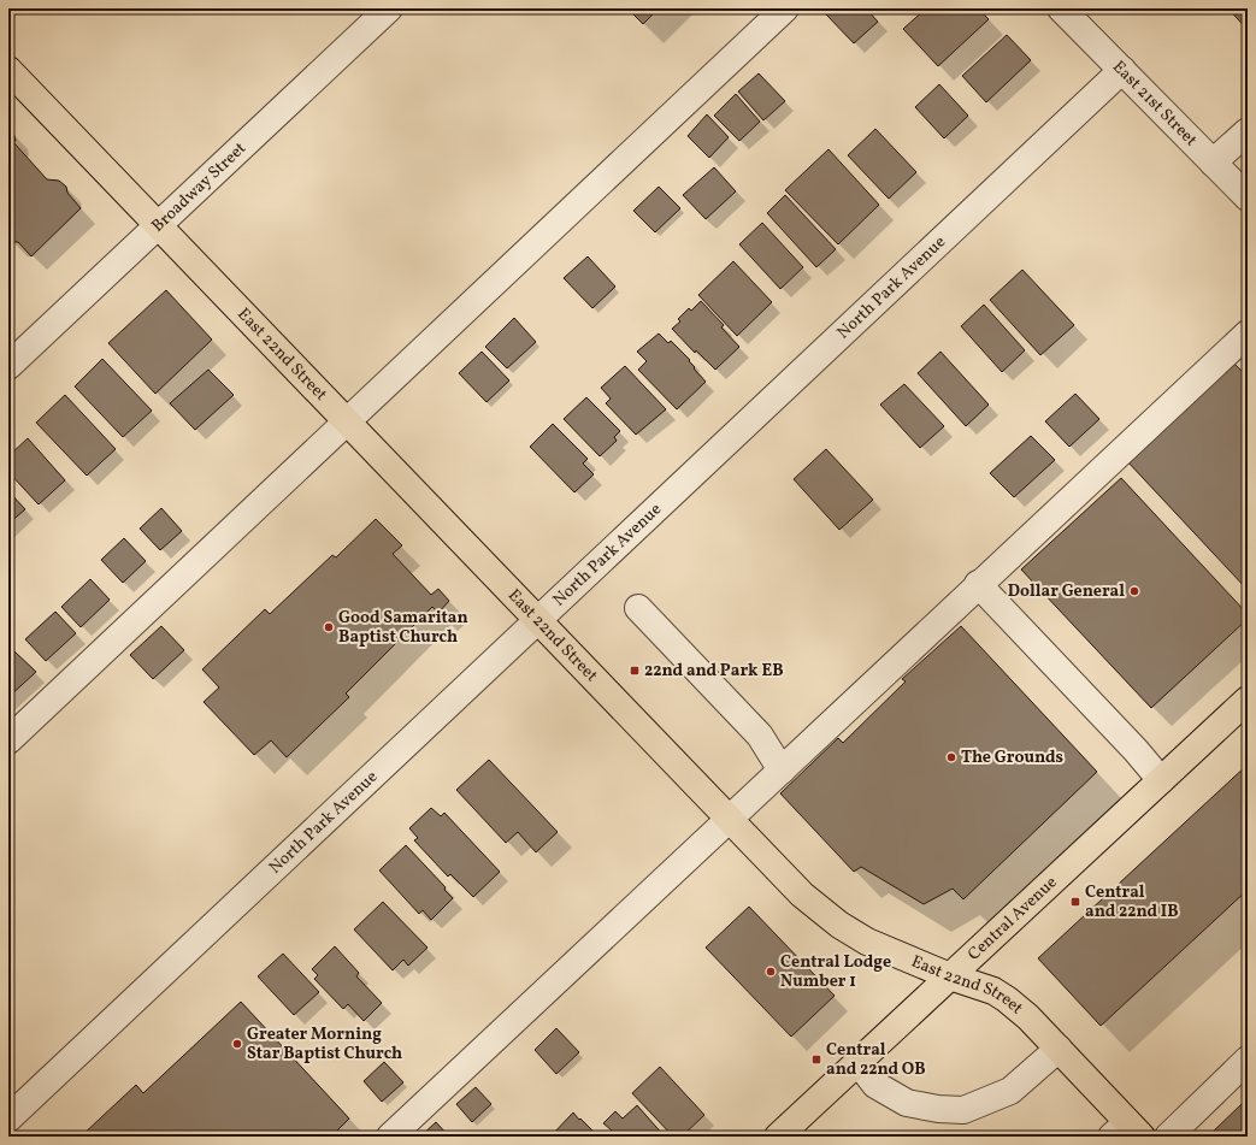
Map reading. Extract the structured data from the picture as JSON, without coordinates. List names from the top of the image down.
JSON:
{
  "streets": {
    "main road": ["East 22nd Street", "Central Avenue"],
    "street": ["East 21st Street", "Broadway Street", "North Park Avenue"]
  },
  "crossings": [
    ["East 21st Street", "North Park Avenue"],
    ["Broadway Street", "East 22nd Street"],
    ["North Park Avenue", "East 22nd Street"],
    ["East 22nd Street", "Central Avenue"]
  ],
  "places": {
    "other": [
      "Dollar General",
      "Good Samaritan Baptist Church",
      "The Grounds",
      "Central Lodge Number 1",
      "Greater Morning Star Baptist Church"
    ],
    "transit": ["22nd and Park EB", "Central and 22nd IB", "Central and 22nd OB"]
  }
}
